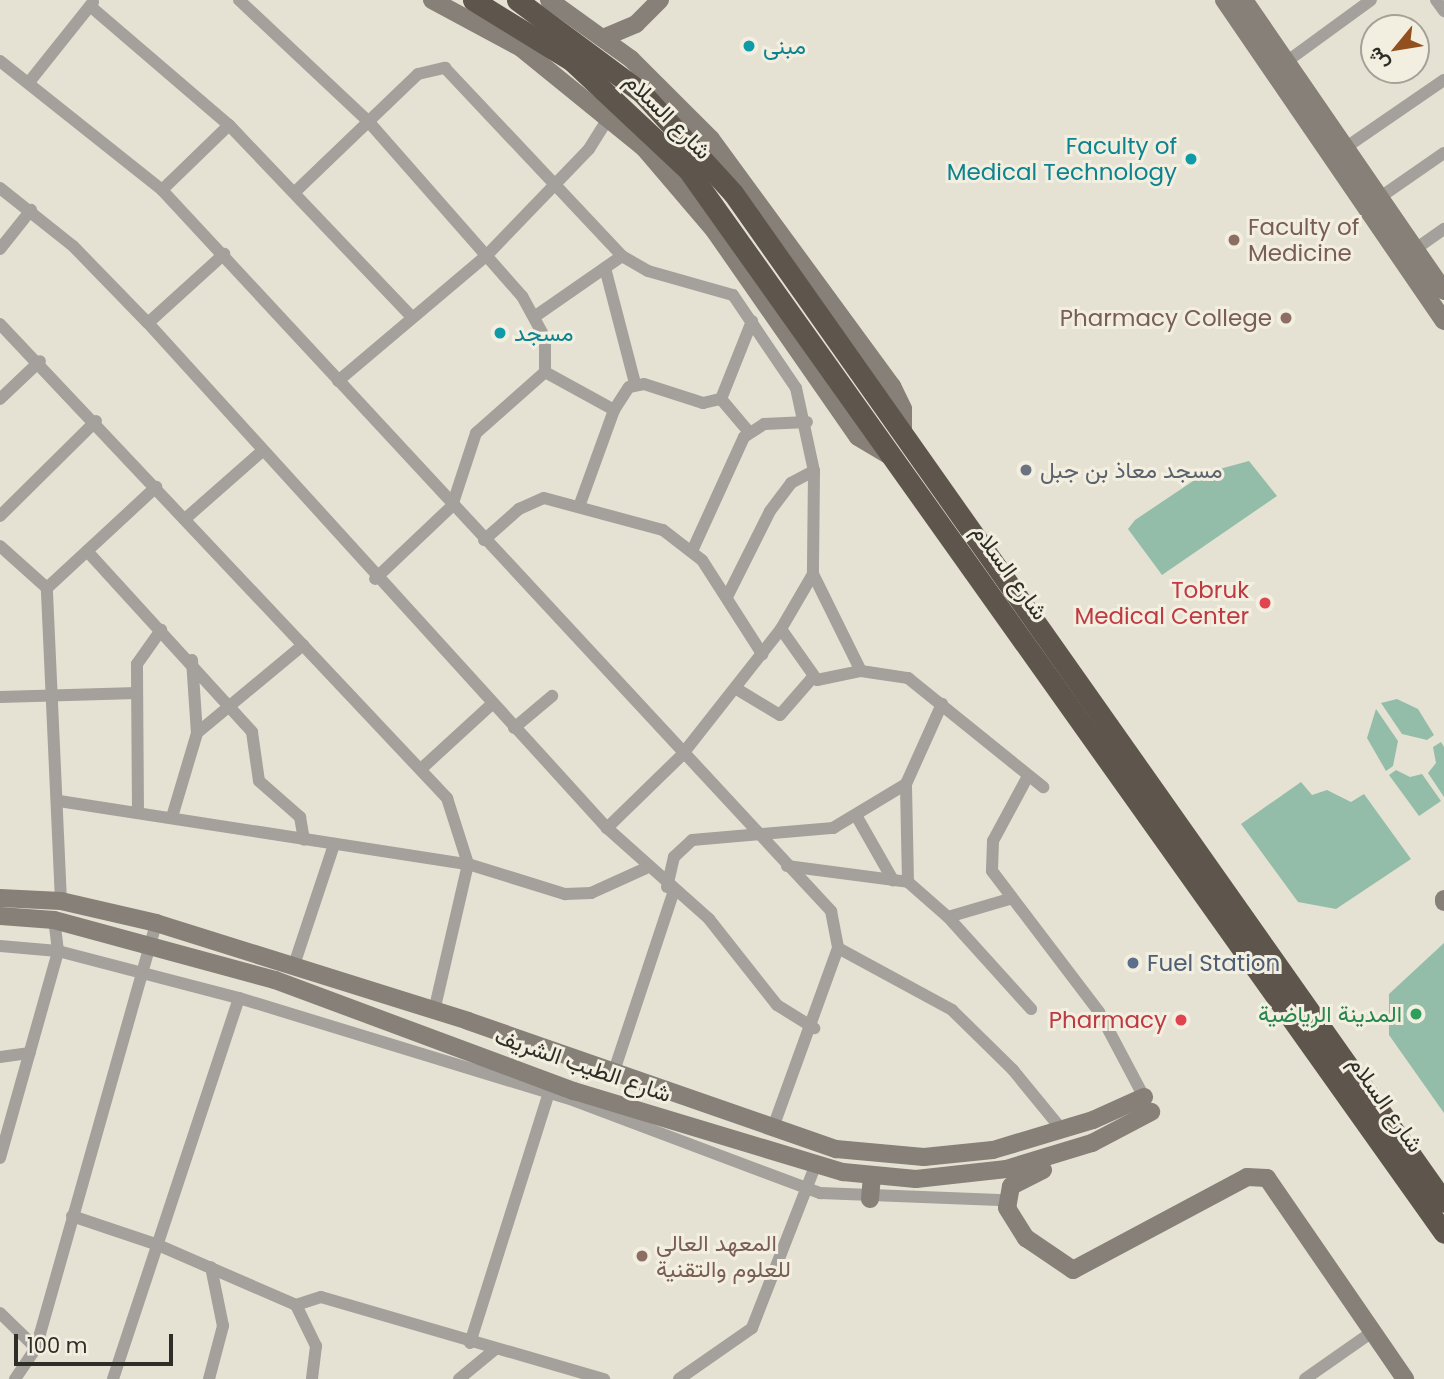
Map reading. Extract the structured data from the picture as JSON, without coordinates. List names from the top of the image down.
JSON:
{
  "streets": {
    "highway": ["شارع السلام"],
    "main road": ["شارع الطيب الشريف"]
  },
  "places": [
    "مبنى",
    "Faculty of Medical Technology",
    "Faculty of Medicine",
    "Pharmacy College",
    "مسجد",
    "مسجد معاذ بن جبل",
    "Tobruk Medical Center",
    "Fuel Station",
    "المدينة الرياضية",
    "Pharmacy",
    "المعهد العالي للعلوم والتقنية"
  ],
  "scale_bar": "100 m",
  "north": "bottom left"
}
